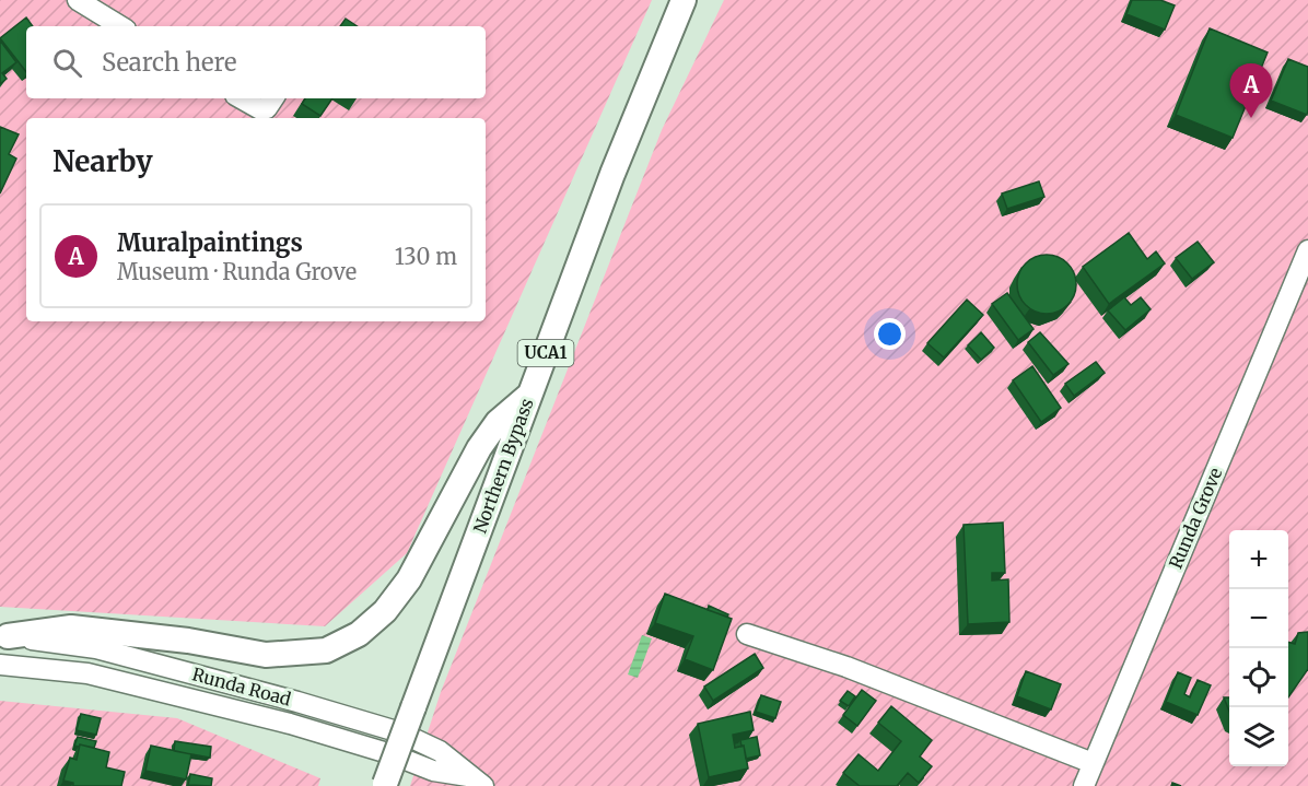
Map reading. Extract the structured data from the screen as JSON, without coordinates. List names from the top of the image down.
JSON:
{
  "streets": {
    "main road": ["UCA1", "Northern Bypass"],
    "street": ["Runda Grove", "Runda Road"]
  },
  "page": {
    "search": "Search here",
    "pins": "A",
    "heading": "Nearby",
    "list": [
      {
        "mark": "A",
        "name": "Muralpaintings",
        "note": "Museum · Runda Grove",
        "value": "130 m"
      }
    ],
    "map_buttons": ["+", "−"]
  }
}
